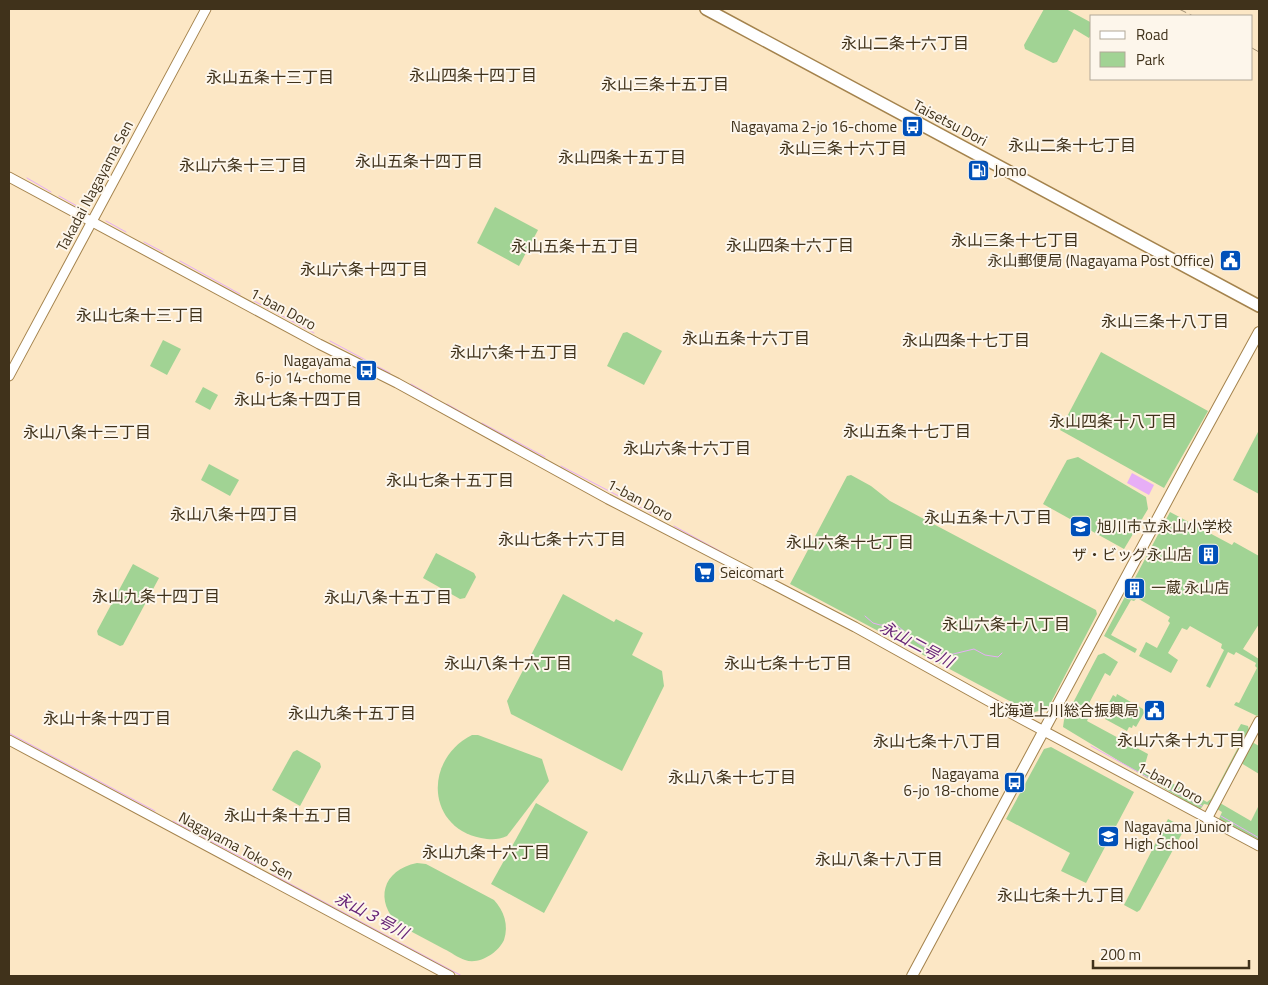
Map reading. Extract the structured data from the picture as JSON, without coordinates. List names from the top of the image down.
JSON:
{
  "streets": {
    "highway": ["Taisetsu Dori"],
    "street": ["Takadai Nagayama Sen", "1-ban Doro", "Nagayama Toko Sen"]
  },
  "crossings": [
    ["Takadai Nagayama Sen", "1-ban Doro"]
  ],
  "districts": [
    "永山二条十六丁目",
    "永山四条十四丁目",
    "永山五条十三丁目",
    "永山三条十五丁目",
    "永山二条十七丁目",
    "永山三条十六丁目",
    "永山四条十五丁目",
    "永山五条十四丁目",
    "永山六条十三丁目",
    "永山三条十七丁目",
    "永山四条十六丁目",
    "永山五条十五丁目",
    "永山六条十四丁目",
    "永山七条十三丁目",
    "永山三条十八丁目",
    "永山五条十六丁目",
    "永山四条十七丁目",
    "永山六条十五丁目",
    "永山七条十四丁目",
    "永山四条十八丁目",
    "永山五条十七丁目",
    "永山八条十三丁目",
    "永山六条十六丁目",
    "永山七条十五丁目",
    "永山八条十四丁目",
    "永山五条十八丁目",
    "永山七条十六丁目",
    "永山六条十七丁目",
    "永山九条十四丁目",
    "永山八条十五丁目",
    "永山六条十八丁目",
    "永山八条十六丁目",
    "永山七条十七丁目",
    "永山九条十五丁目",
    "永山十条十四丁目",
    "永山六条十九丁目",
    "永山七条十八丁目",
    "永山八条十七丁目",
    "永山十条十五丁目",
    "永山九条十六丁目",
    "永山八条十八丁目",
    "永山七条十九丁目"
  ],
  "water": ["永山二号川", "永山３号川"],
  "places": {
    "bus stop": ["Nagayama 2-jo 16-chome", "Nagayama 6-jo 14-chome", "Nagayama 6-jo 18-chome"],
    "fuel station": ["Jomo"],
    "public building": ["永山郵便局 (Nagayama Post Office)", "北海道上川総合振興局"],
    "school or university": ["旭川市立永山小学校", "Nagayama Junior High School"],
    "building": ["ザ・ビッグ永山店", "一蔵 永山店"],
    "supermarket": ["Seicomart"]
  },
  "legend": ["Road", "Park"],
  "scale_bar": "200 m"
}
